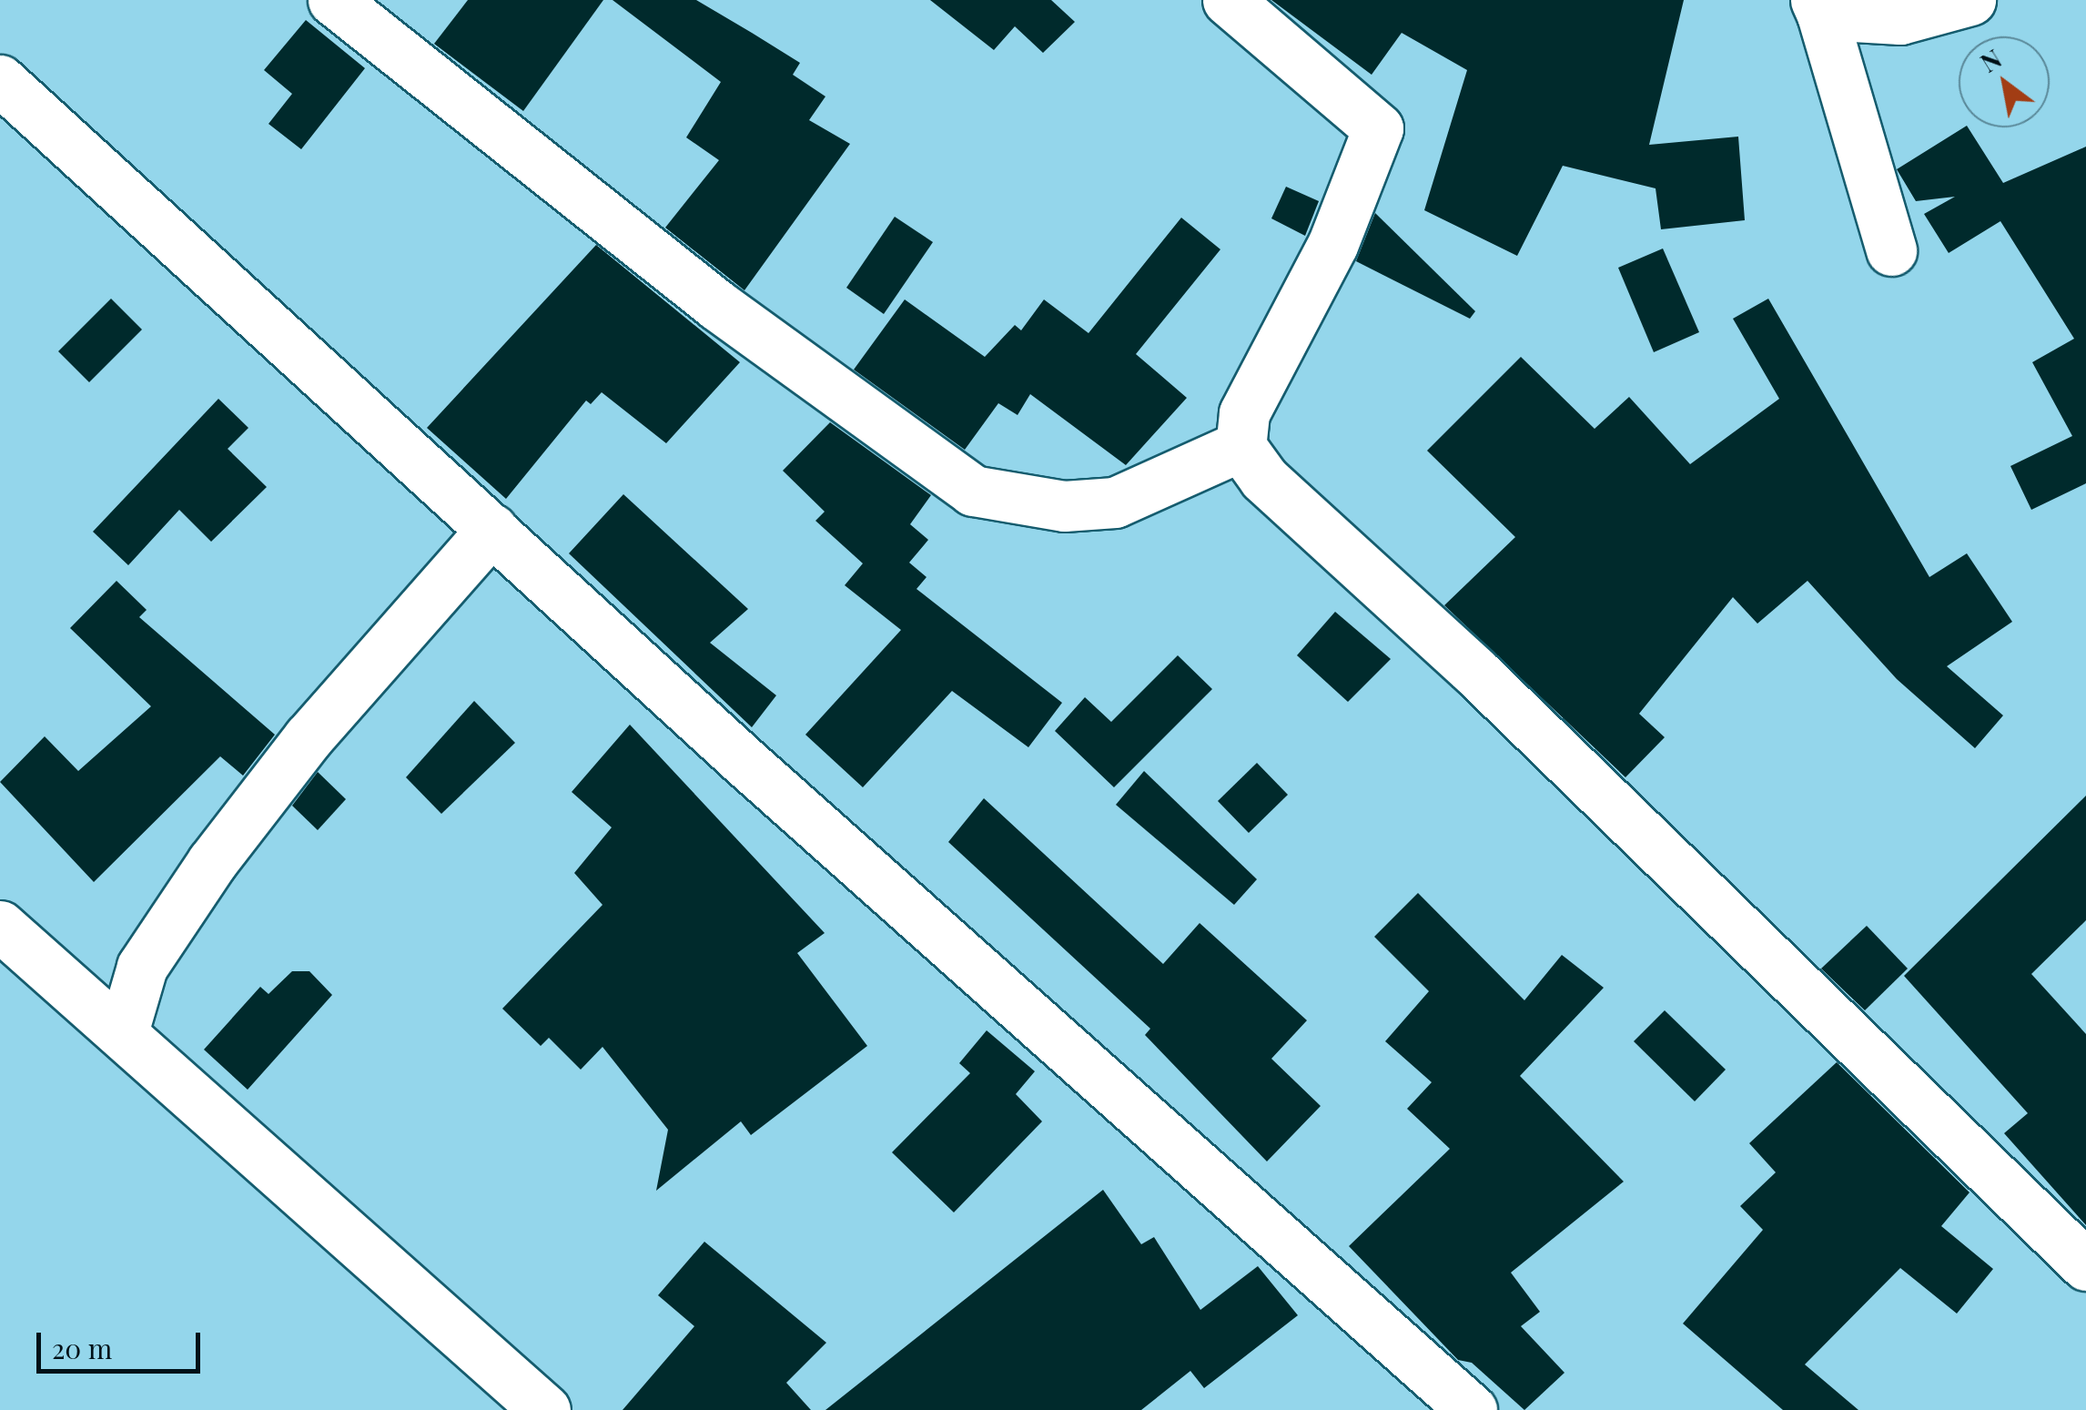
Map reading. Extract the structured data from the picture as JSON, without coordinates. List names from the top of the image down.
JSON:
{
  "scale_bar": "20 m",
  "north": "top left"
}
